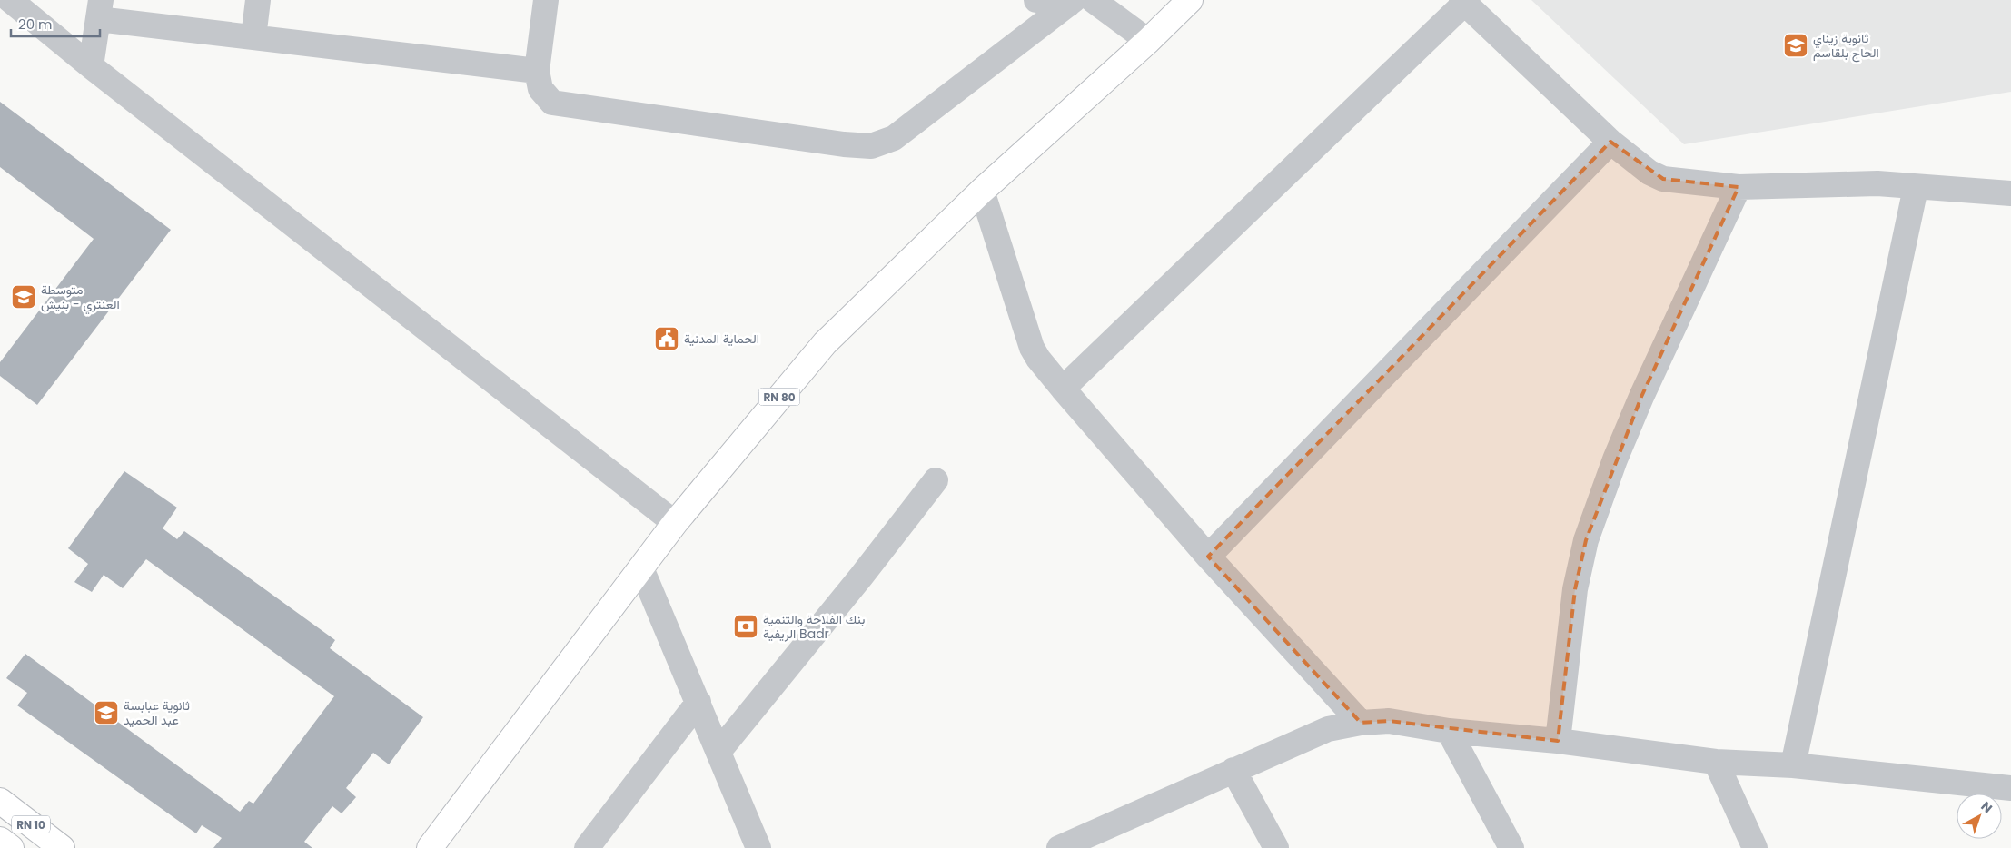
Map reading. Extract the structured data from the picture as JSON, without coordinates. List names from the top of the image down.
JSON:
{
  "streets": {
    "main road": ["RN 80", "RN 10"]
  },
  "places": {
    "school or university": ["ثانوية زيناي الحاج بلقاسم", "متوسطة العنتري - بنيش", "ثانوية عبابسة عبد الحميد"],
    "public building": ["الحماية المدنية"],
    "bank": ["بنك الفلاحة والتنمية الريفية Badr"]
  },
  "scale_bar": "20 m",
  "north": "top right"
}
